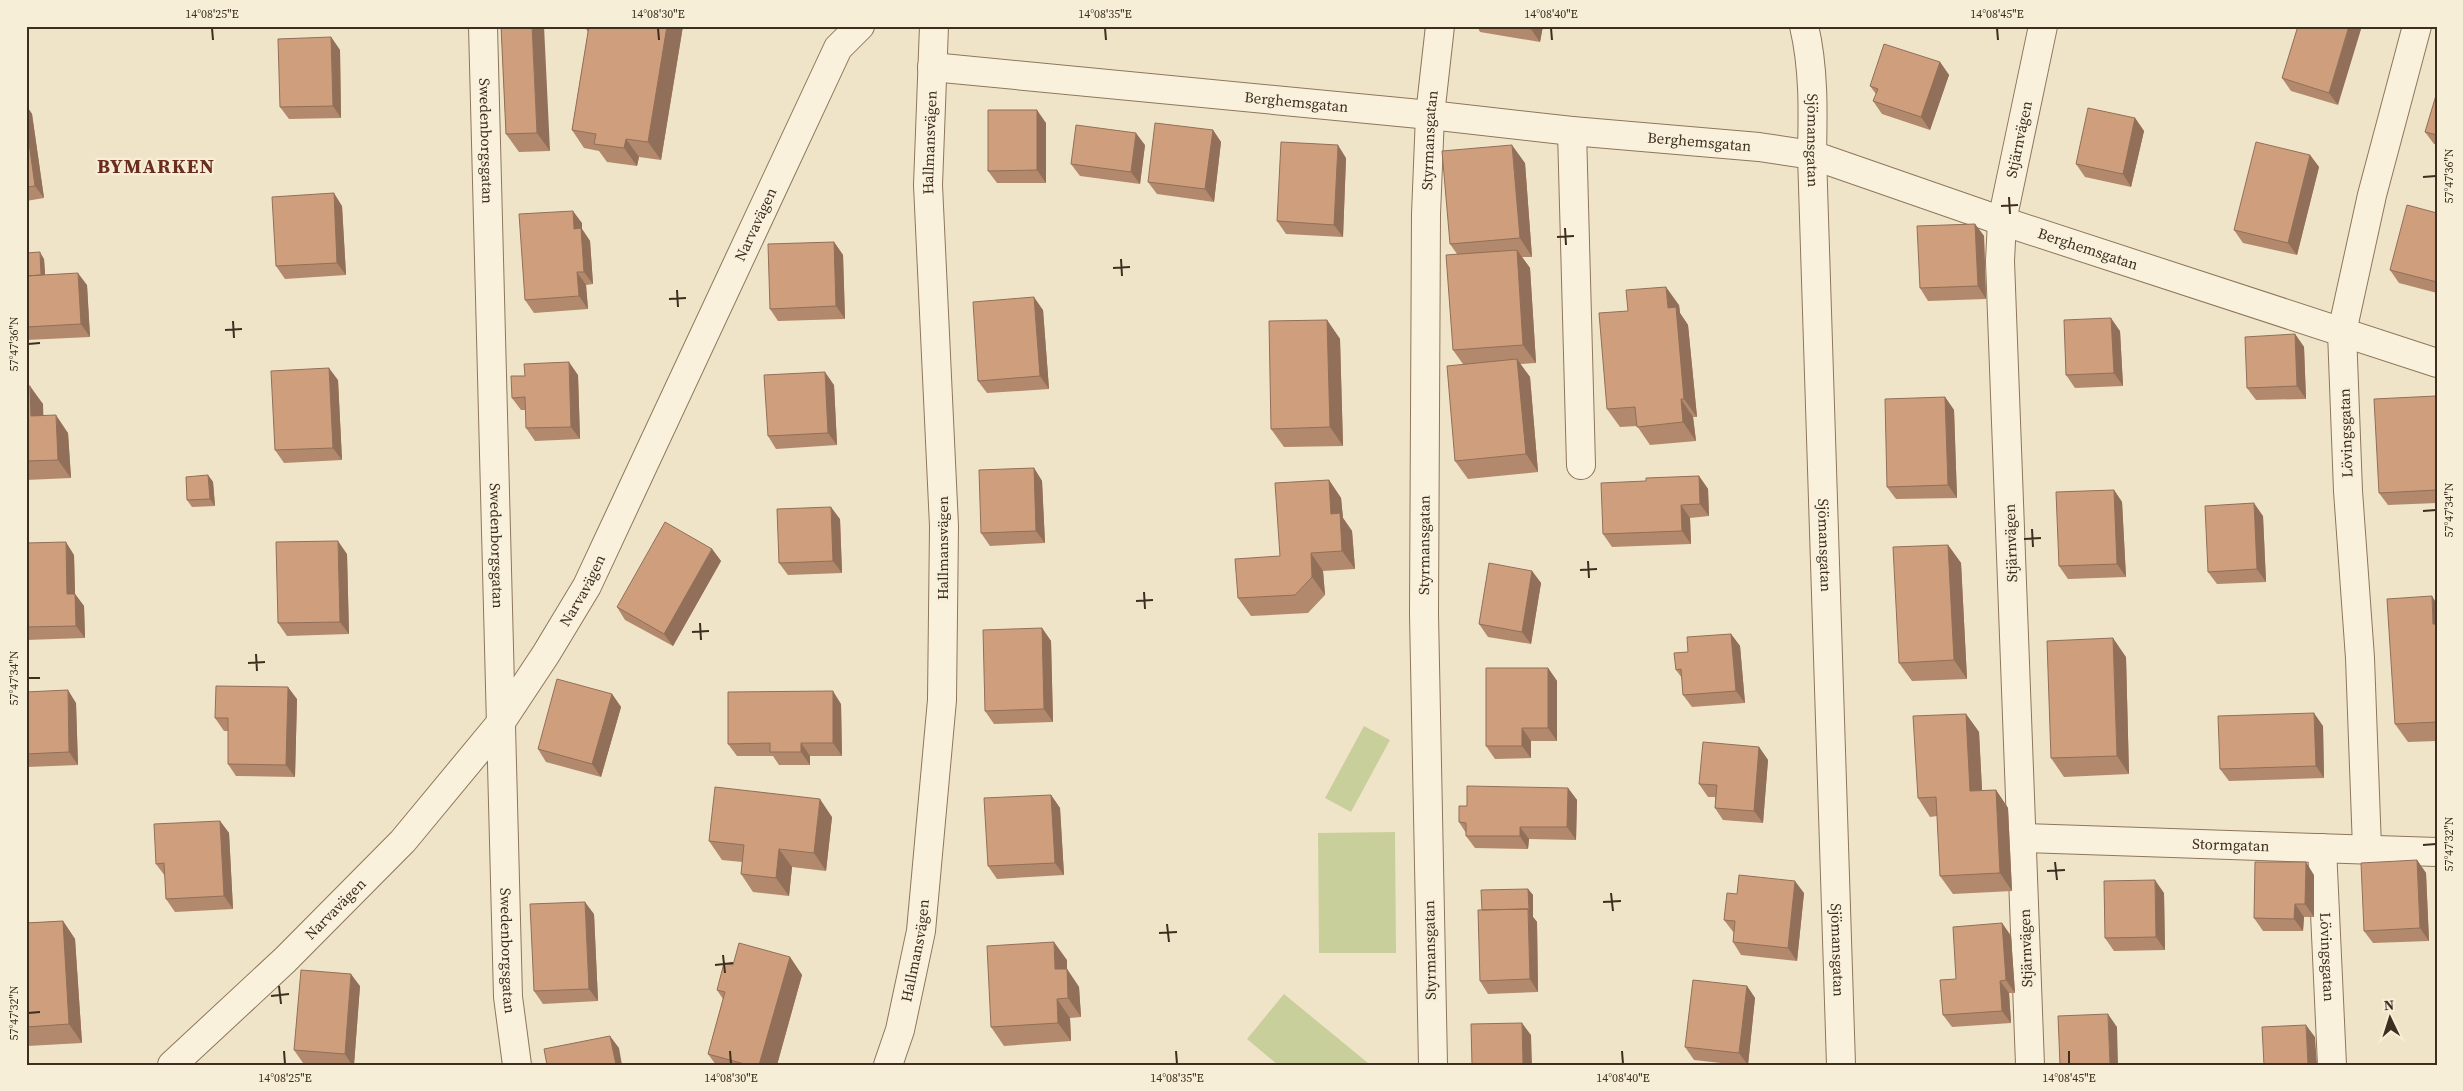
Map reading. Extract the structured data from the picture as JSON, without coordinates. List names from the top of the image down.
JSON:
{
  "streets": {
    "street": [
      "Berghemsgatan",
      "Styrmansgatan",
      "Sjömansgatan",
      "Stjärnvägen",
      "Swedenborgsgatan",
      "Hallmansvägen",
      "Narvavägen",
      "Lövingsgatan",
      "Stormgatan"
    ]
  },
  "crossings": [
    ["Berghemsgatan", "Styrmansgatan"],
    ["Berghemsgatan", "Sjömansgatan"],
    ["Berghemsgatan", "Stjärnvägen"],
    ["Berghemsgatan", "Hallmansvägen"],
    ["Berghemsgatan", "Lövingsgatan"],
    ["Stjärnvägen", "Stormgatan"],
    ["Swedenborgsgatan", "Narvavägen"],
    ["Lövingsgatan", "Stormgatan"]
  ],
  "districts": ["BYMARKEN"],
  "north": "top",
  "coordinates": [
    "14°08'25\"E",
    "14°08'30\"E",
    "14°08'35\"E",
    "14°08'40\"E",
    "14°08'45\"E",
    "57°47'36\"N",
    "57°47'34\"N",
    "57°47'32\"N"
  ]
}
